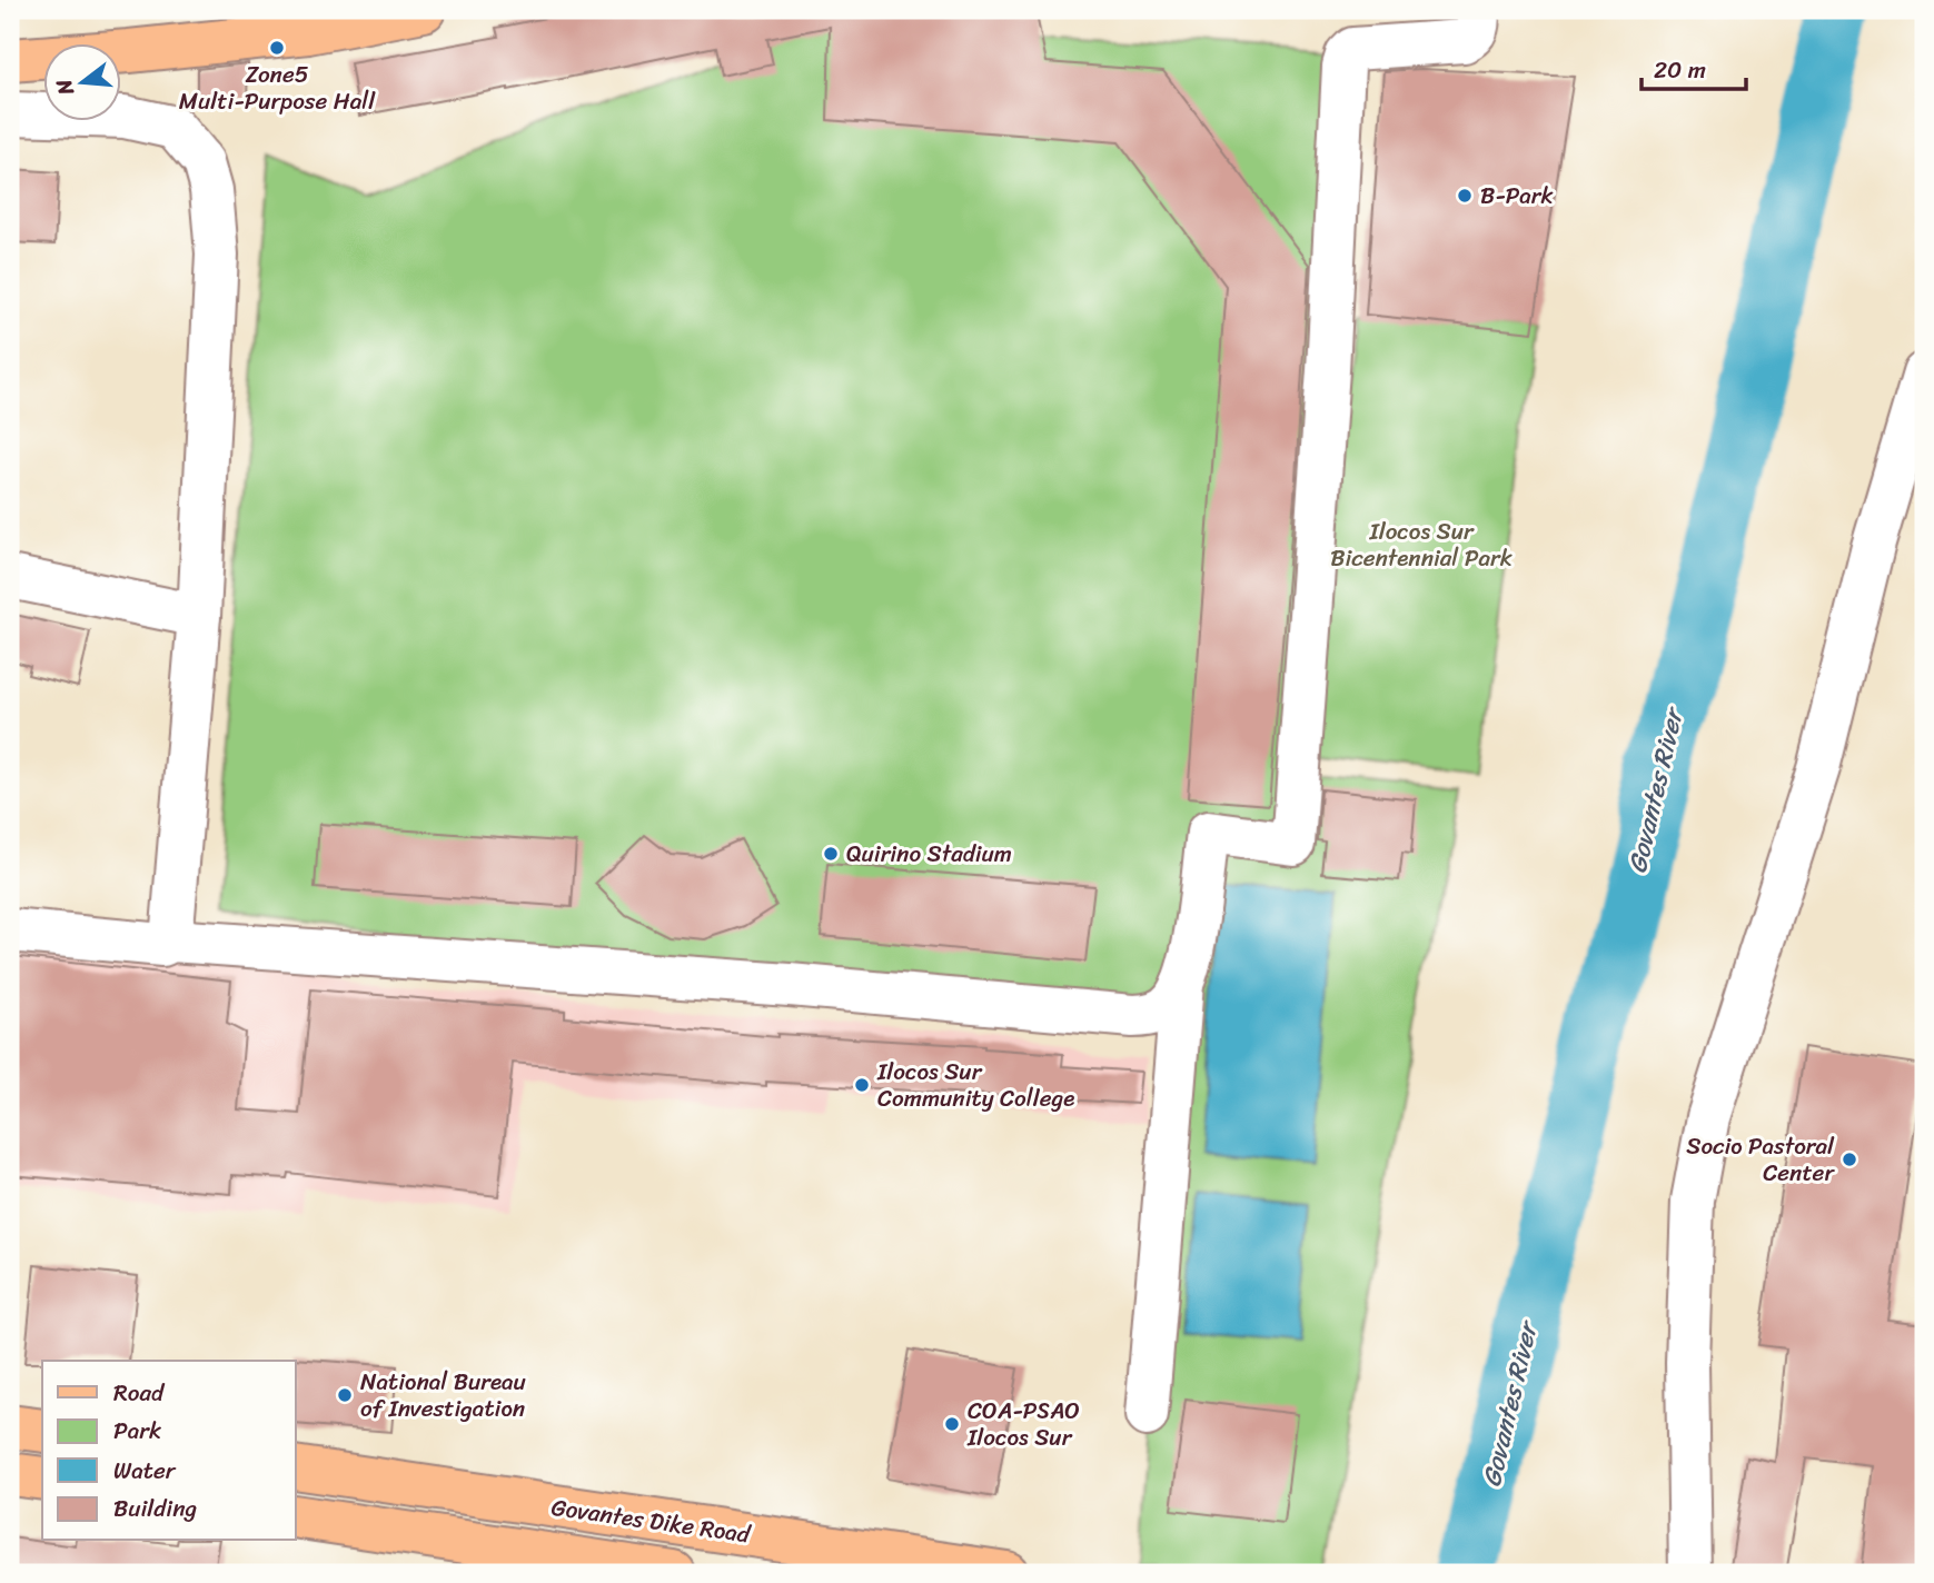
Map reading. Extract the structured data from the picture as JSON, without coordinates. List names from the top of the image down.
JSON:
{
  "streets": {
    "main road": ["Govantes Dike Road"]
  },
  "water": ["Govantes River"],
  "parks": ["Ilocos Sur Bicentennial Park"],
  "places": [
    "Zone5 Multi-Purpose Hall",
    "B-Park",
    "Quirino Stadium",
    "Ilocos Sur Community College",
    "Socio Pastoral Center",
    "National Bureau of Investigation",
    "COA-PSAO Ilocos Sur"
  ],
  "legend": [
    "Road",
    "Park",
    "Water",
    "Building"
  ],
  "scale_bar": "20 m",
  "north": "left"
}
